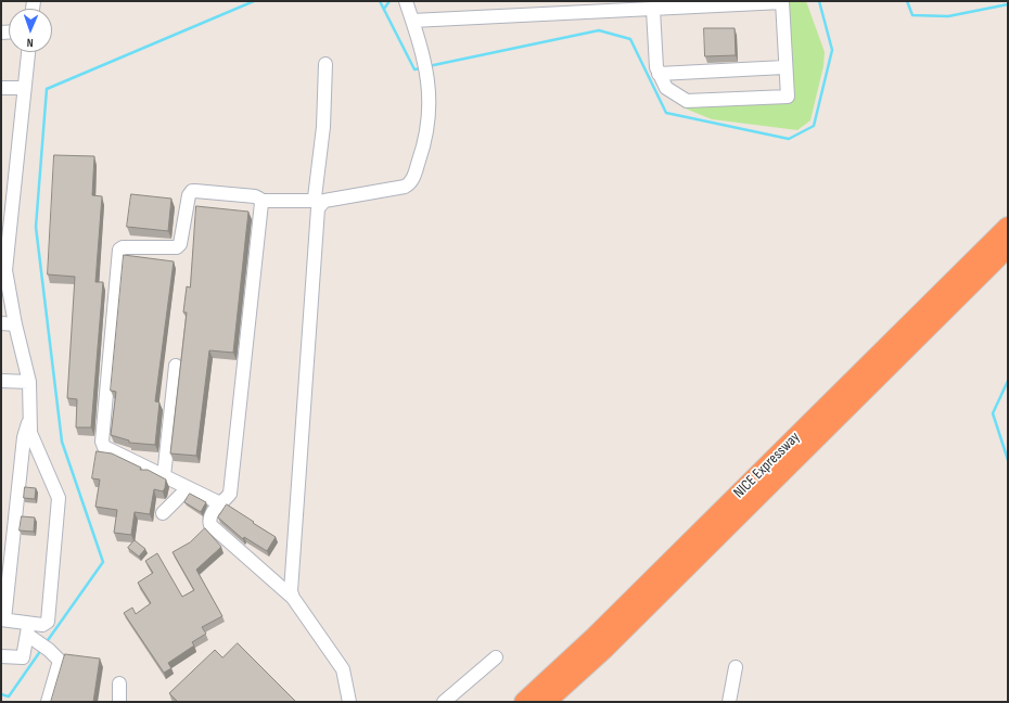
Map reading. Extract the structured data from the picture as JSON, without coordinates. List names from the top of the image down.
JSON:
{
  "streets": {
    "highway": ["NICE Expressway"]
  },
  "north": "bottom"
}
